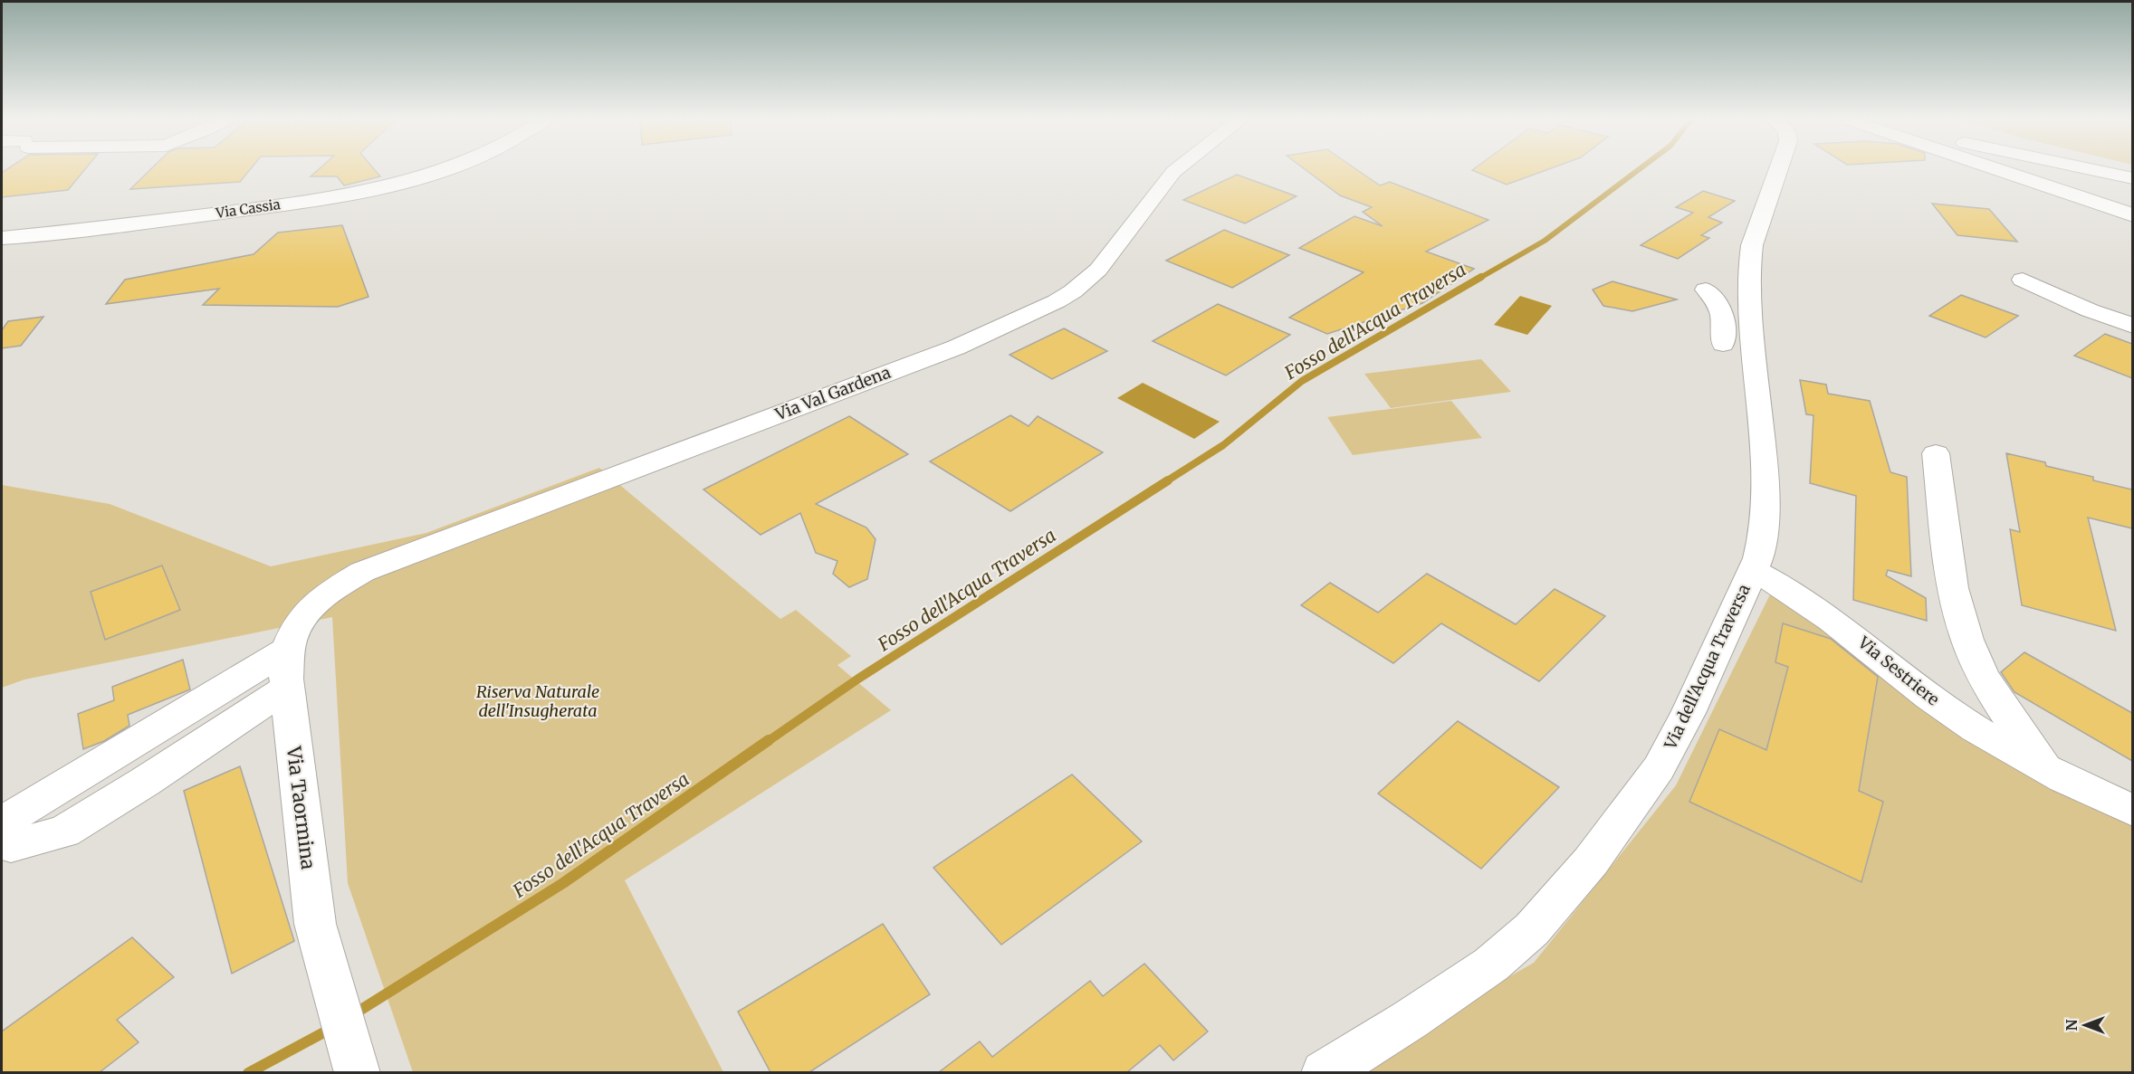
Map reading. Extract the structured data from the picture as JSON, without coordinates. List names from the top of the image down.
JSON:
{
  "streets": {
    "street": [
      "Via Cassia",
      "Via Val Gardena",
      "Via dell'Acqua Traversa",
      "Via Sestriere",
      "Via Taormina"
    ]
  },
  "crossings": [
    ["Via Val Gardena", "Via Taormina"],
    ["Via dell'Acqua Traversa", "Via Sestriere"]
  ],
  "water": ["Fosso dell'Acqua Traversa"],
  "parks": ["Riserva Naturale dell'Insugherata"],
  "north": "left"
}
